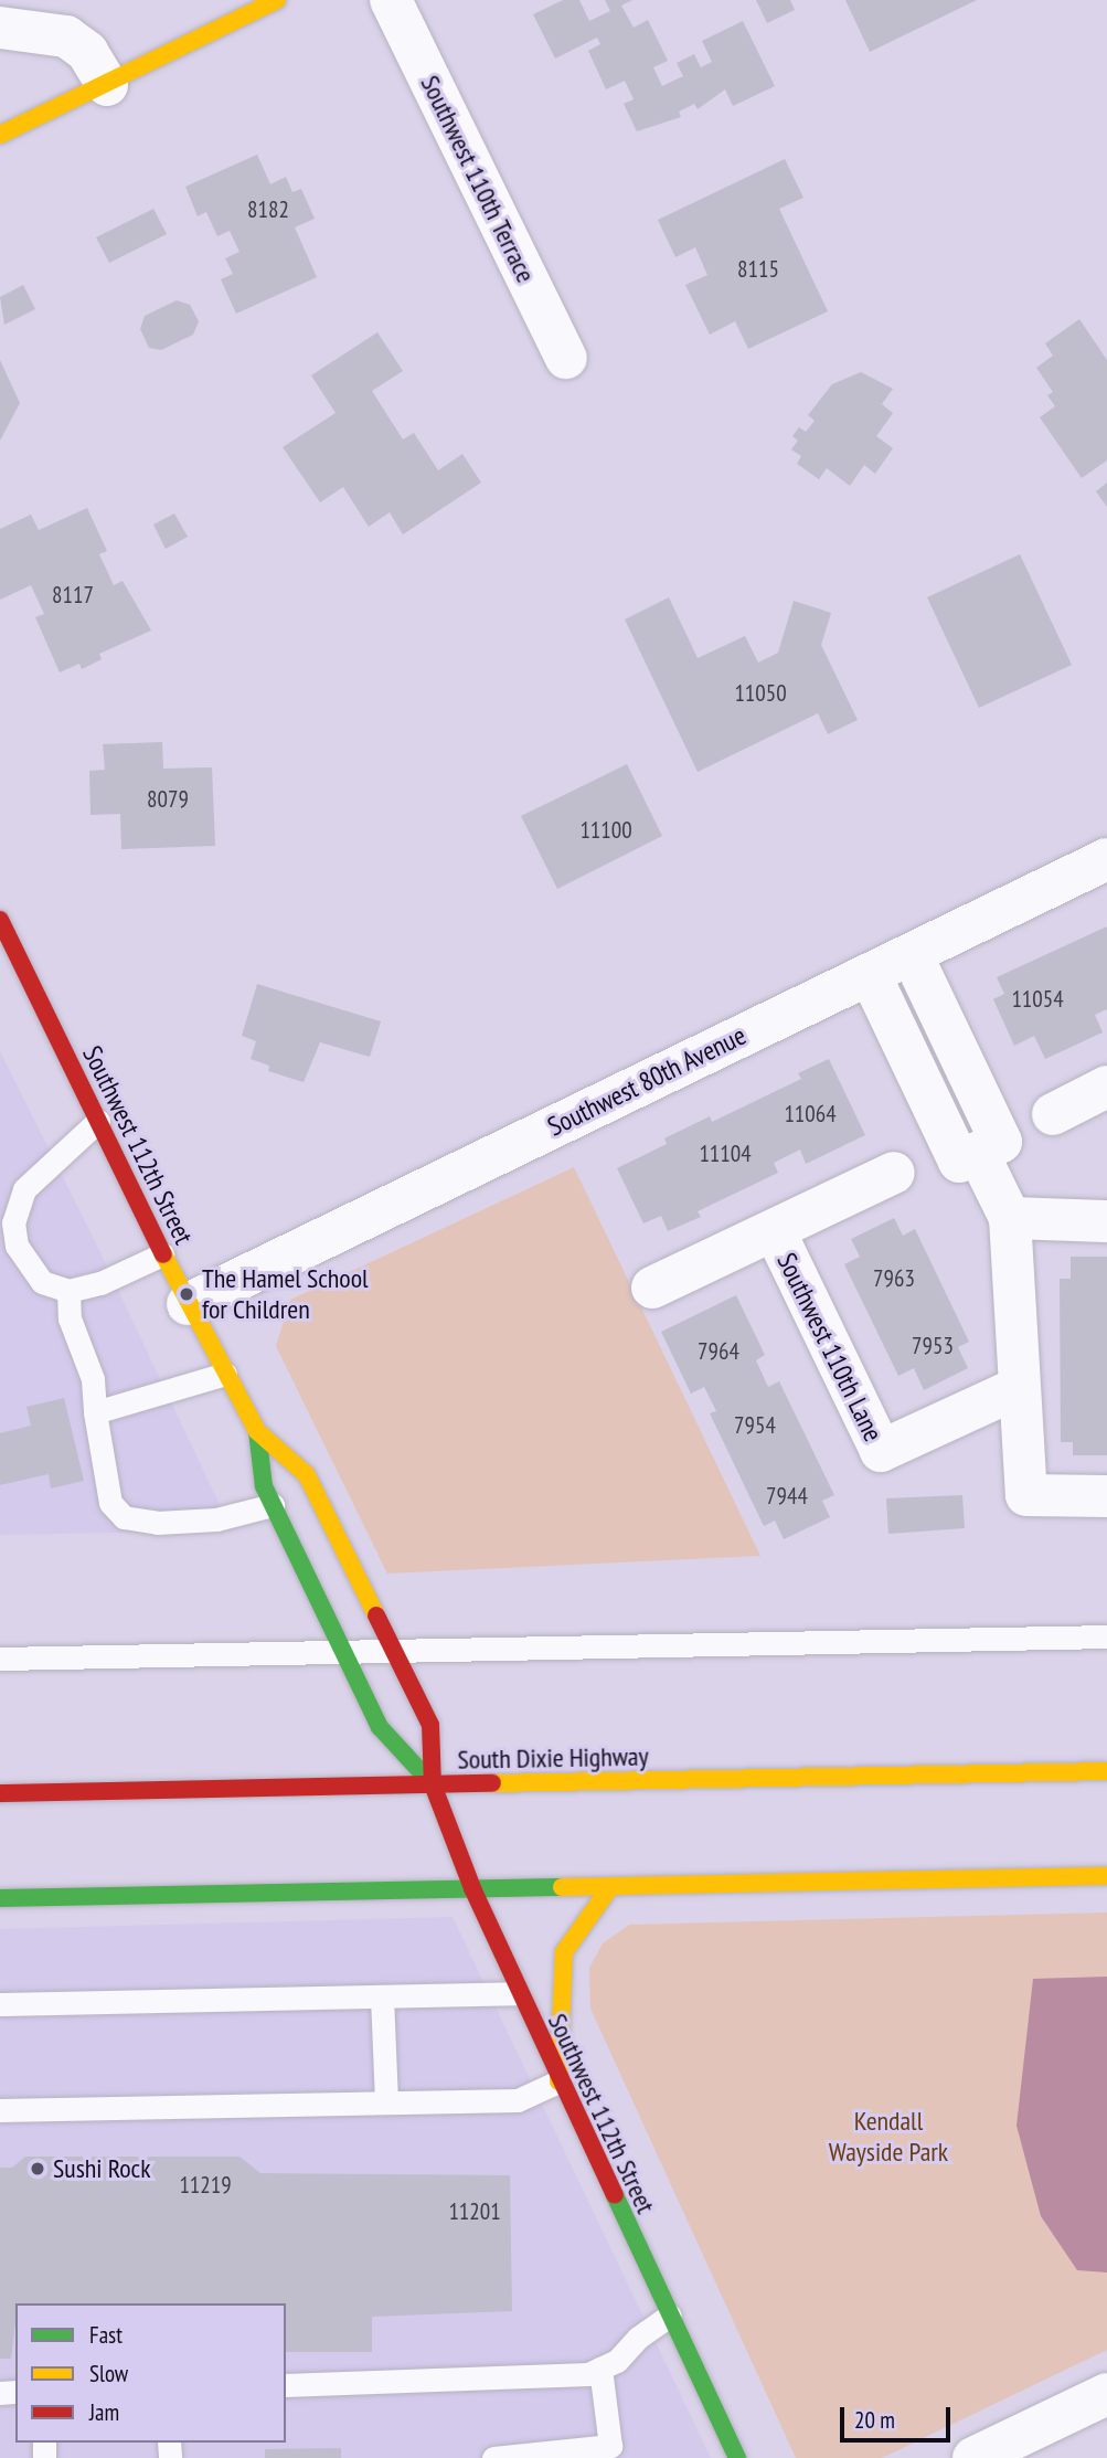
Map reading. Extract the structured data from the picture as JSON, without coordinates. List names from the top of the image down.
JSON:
{
  "streets": {
    "main road": ["Southwest 112th Street", "South Dixie Highway"],
    "street": ["Southwest 110th Terrace", "Southwest 80th Avenue", "Southwest 110th Lane"]
  },
  "crossings": [
    ["Southwest 80th Avenue", "Southwest 112th Street"],
    ["Southwest 112th Street", "South Dixie Highway"]
  ],
  "parks": ["Kendall Wayside Park"],
  "places": ["The Hamel School for Children", "Sushi Rock"],
  "house_numbers": [
    "8182",
    "8115",
    "8117",
    "11050",
    "8079",
    "11100",
    "11054",
    "11064",
    "11104",
    "7963",
    "7953",
    "7964",
    "7954",
    "7944",
    "11219",
    "11201"
  ],
  "legend": ["Fast", "Slow", "Jam"],
  "scale_bar": "20 m"
}
